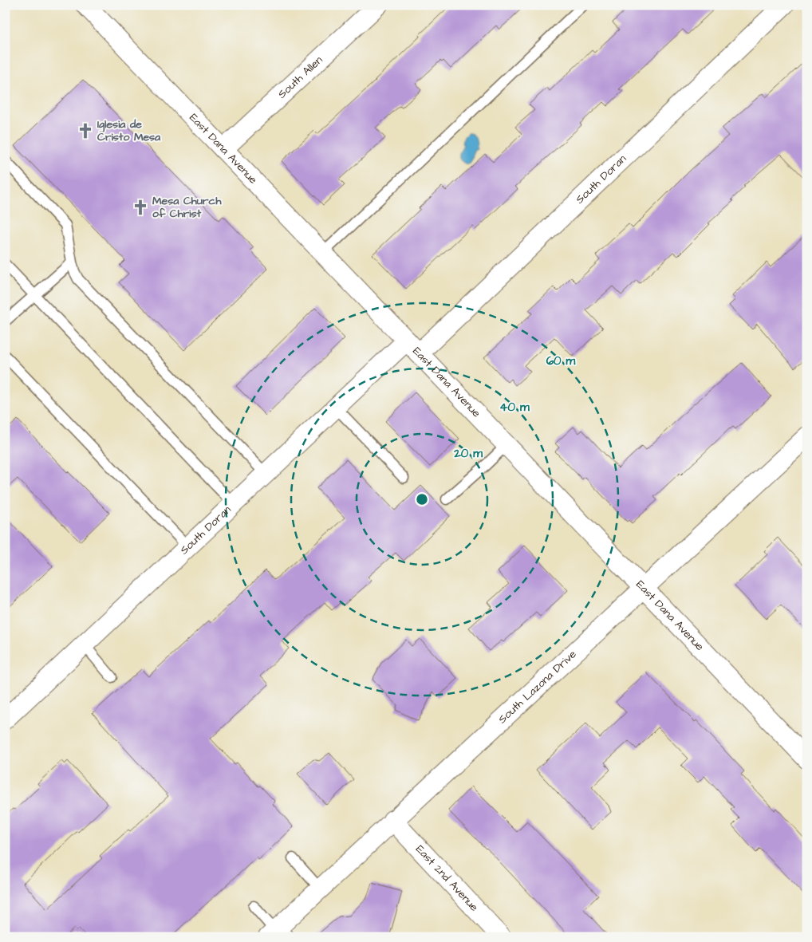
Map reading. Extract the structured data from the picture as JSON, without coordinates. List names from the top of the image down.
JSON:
{
  "streets": {
    "street": [
      "South Allen",
      "East Dana Avenue",
      "South Doran",
      "South Lazona Drive",
      "East 2nd Avenue"
    ]
  },
  "crossings": [
    ["South Allen", "East Dana Avenue"],
    ["East Dana Avenue", "South Doran"],
    ["East Dana Avenue", "South Lazona Drive"],
    ["South Lazona Drive", "East 2nd Avenue"]
  ],
  "places": {
    "church": ["Iglesia de Cristo Mesa", "Mesa Church of Christ"]
  },
  "rings": ["60 m", "40 m", "20 m"]
}
